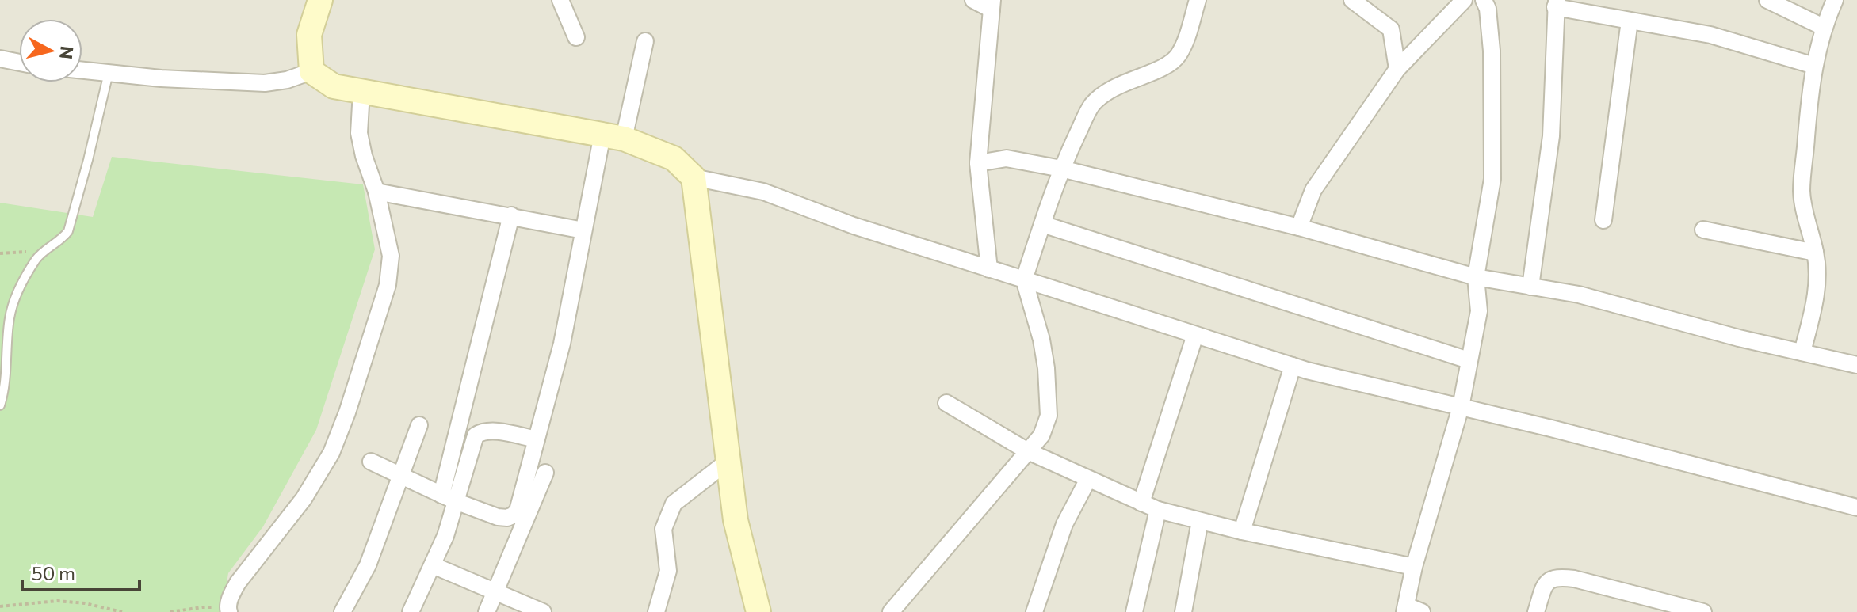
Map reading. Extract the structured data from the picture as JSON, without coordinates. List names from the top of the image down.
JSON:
{
  "scale_bar": "50 m",
  "north": "right"
}
